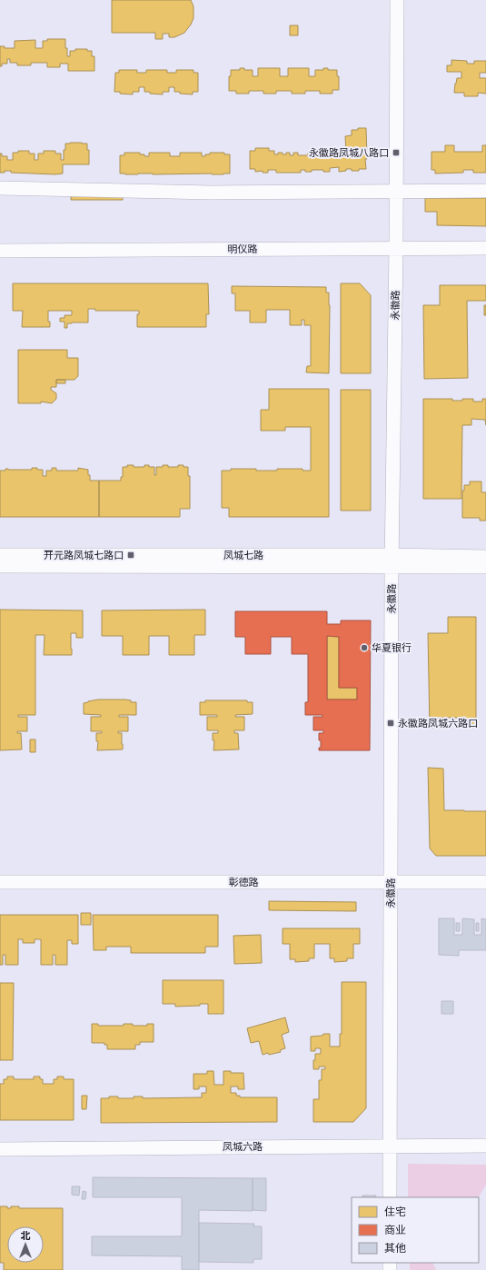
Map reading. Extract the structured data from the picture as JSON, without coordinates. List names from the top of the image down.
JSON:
{
  "streets": {
    "street": [
      "明仪路",
      "永徽路",
      "凤城七路",
      "彰德路",
      "凤城六路"
    ]
  },
  "crossings": [
    ["明仪路", "永徽路"],
    ["永徽路", "凤城七路"],
    ["永徽路", "彰德路"],
    ["永徽路", "凤城六路"]
  ],
  "places": {
    "transit": ["永徽路凤城八路口", "开元路凤城七路口", "永徽路凤城六路口"],
    "other": ["华夏银行"]
  },
  "legend": ["住宅", "商业", "其他"],
  "north": "top"
}
